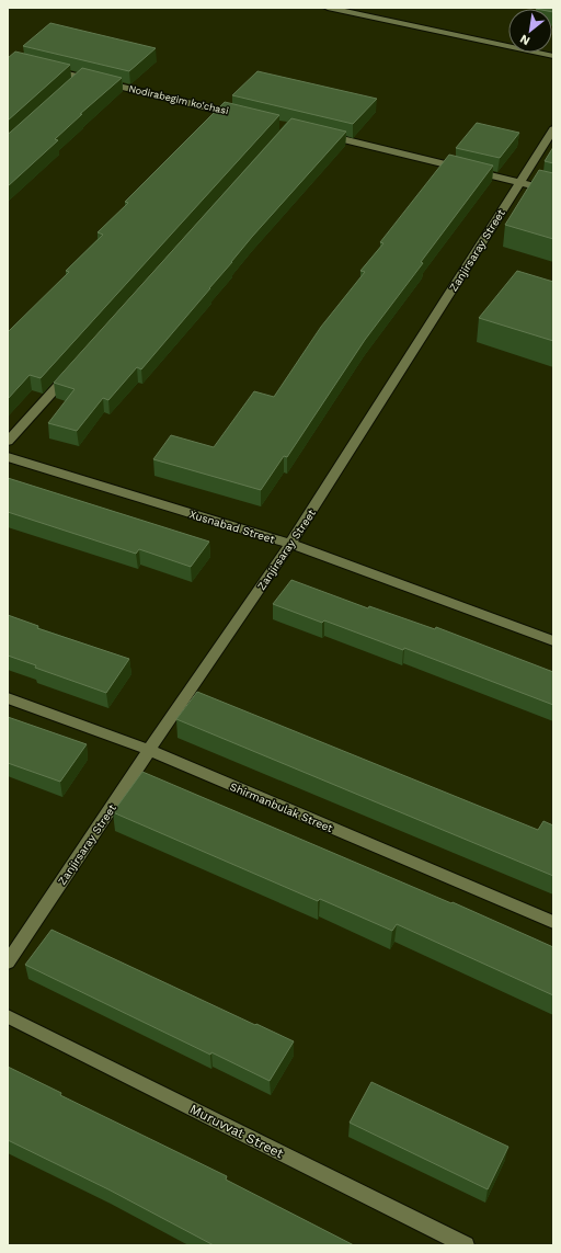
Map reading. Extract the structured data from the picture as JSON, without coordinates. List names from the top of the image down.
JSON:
{
  "streets": {
    "street": [
      "Nodirabegim ko'chasi",
      "Zanjirsaray Street",
      "Xusnabad Street",
      "Shirmanbulak Street",
      "Muruvvat Street"
    ]
  },
  "crossings": [
    ["Zanjirsaray Street", "Xusnabad Street"],
    ["Zanjirsaray Street", "Shirmanbulak Street"]
  ],
  "north": "bottom left"
}
